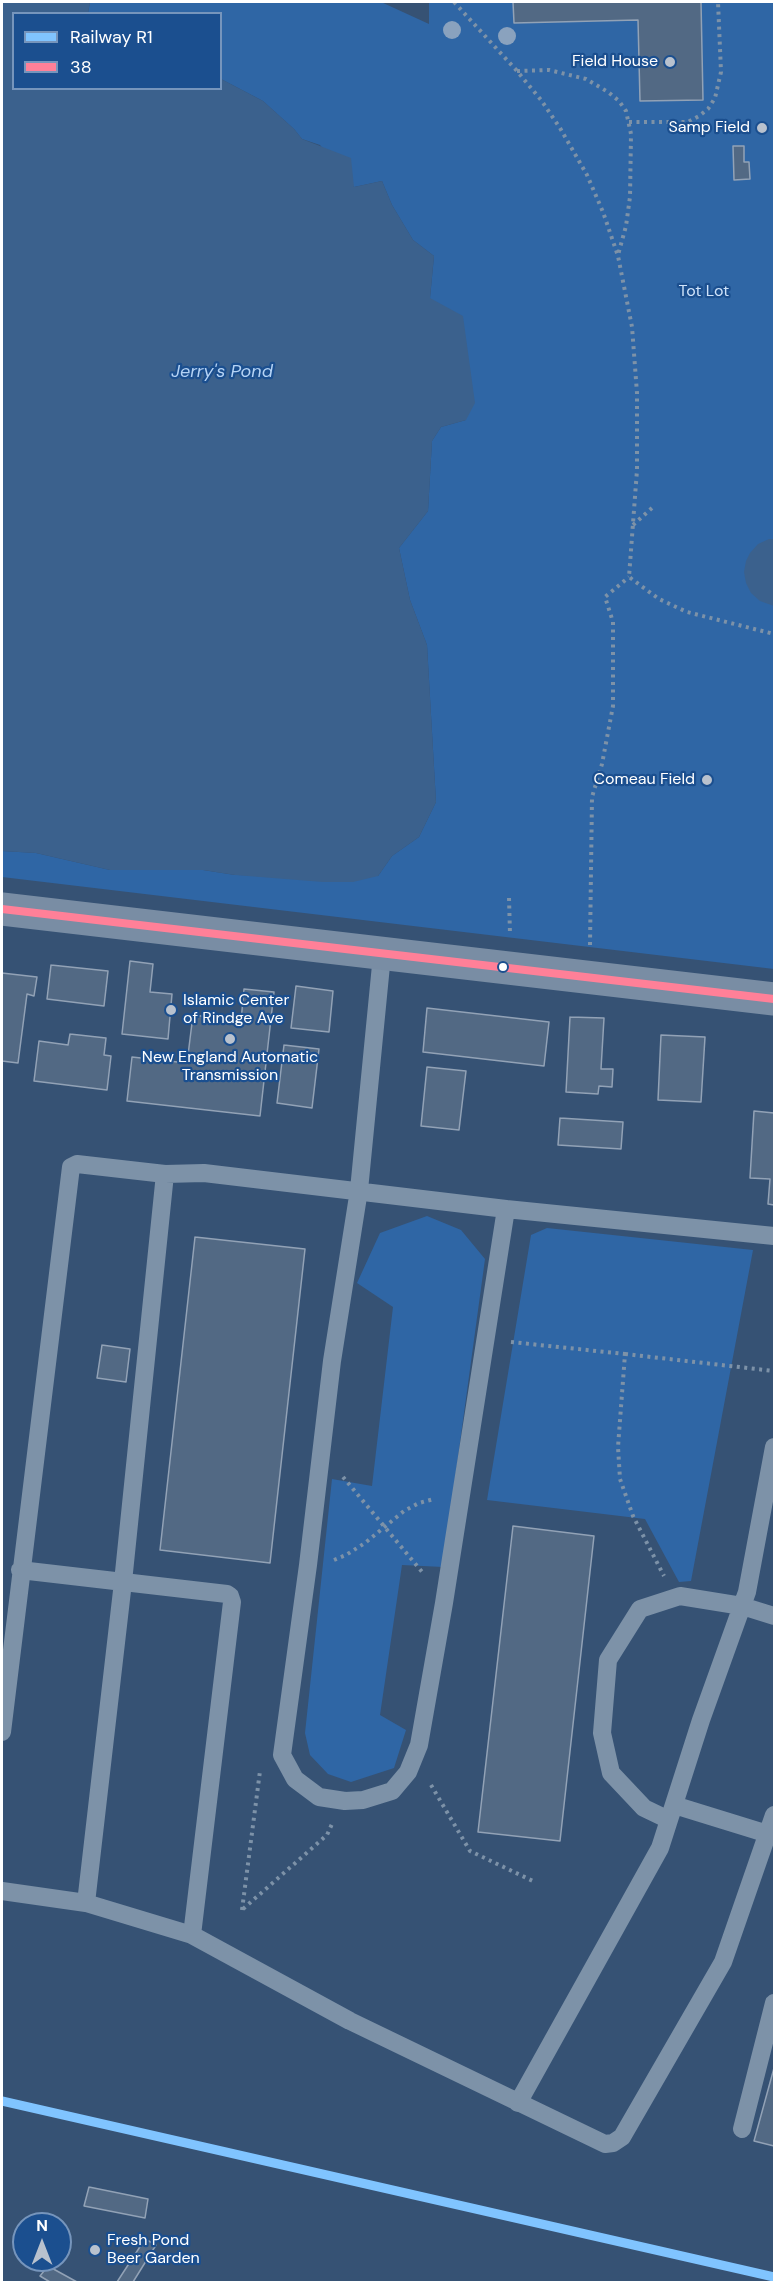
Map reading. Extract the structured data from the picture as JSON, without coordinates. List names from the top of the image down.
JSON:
{
  "water": ["Jerry's Pond"],
  "parks": ["Tot Lot"],
  "places": [
    "Field House",
    "Samp Field",
    "Comeau Field",
    "Islamic Center of Rindge Ave",
    "New England Automatic Transmission",
    "Fresh Pond Beer Garden"
  ],
  "lines": ["transit line 38", "rail line R1"],
  "legend": ["Railway R1", "38"],
  "north": "top"
}
